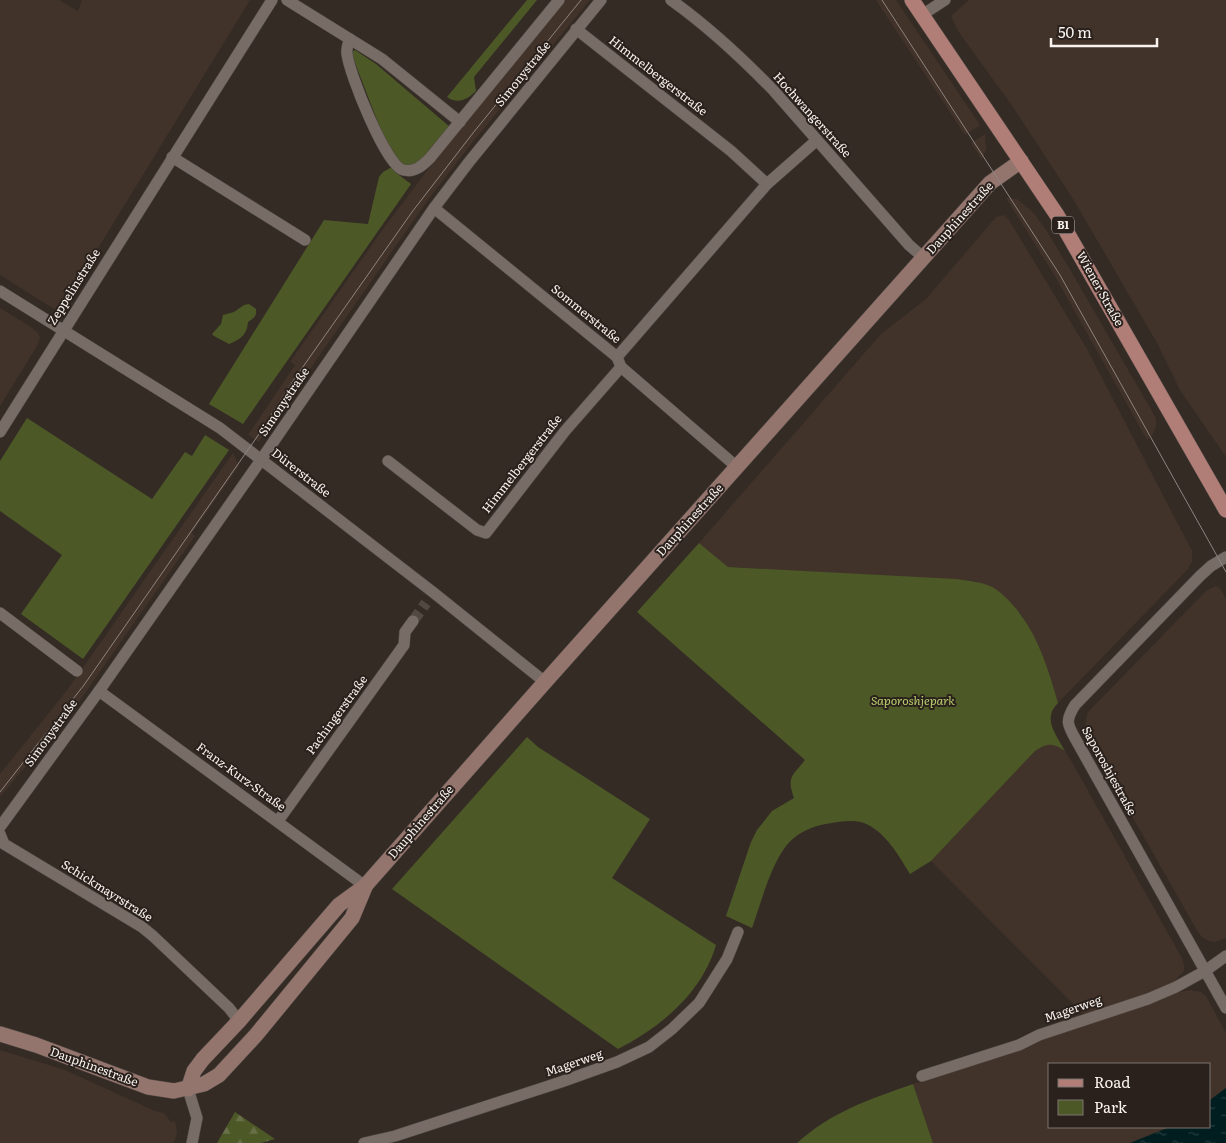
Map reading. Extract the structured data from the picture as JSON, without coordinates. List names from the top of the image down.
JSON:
{
  "streets": {
    "main road": ["Dauphinestraße", "B1", "Wiener Straße"],
    "street": [
      "Simonystraße",
      "Himmelbergerstraße",
      "Hochwangerstraße",
      "Zeppelinstraße",
      "Sommerstraße",
      "Dürerstraße",
      "Pachingerstraße",
      "Saporoshjestraße",
      "Franz-Kurz-Straße",
      "Schickmayrstraße",
      "Magerweg"
    ]
  },
  "crossings": [
    ["Simonystraße", "Himmelbergerstraße"],
    ["Simonystraße", "Sommerstraße"],
    ["Simonystraße", "Dürerstraße"],
    ["Simonystraße", "Franz-Kurz-Straße"],
    ["Himmelbergerstraße", "Hochwangerstraße"],
    ["Himmelbergerstraße", "Sommerstraße"],
    ["Hochwangerstraße", "Dauphinestraße"],
    ["Dauphinestraße", "Wiener Straße"],
    ["Dauphinestraße", "Sommerstraße"],
    ["Dauphinestraße", "Dürerstraße"],
    ["Dauphinestraße", "Franz-Kurz-Straße"],
    ["Dauphinestraße", "Schickmayrstraße"],
    ["Zeppelinstraße", "Dürerstraße"],
    ["Pachingerstraße", "Franz-Kurz-Straße"],
    ["Saporoshjestraße", "Magerweg"]
  ],
  "parks": ["Saporoshjepark"],
  "legend": ["Road", "Park"],
  "scale_bar": "50 m"
}
